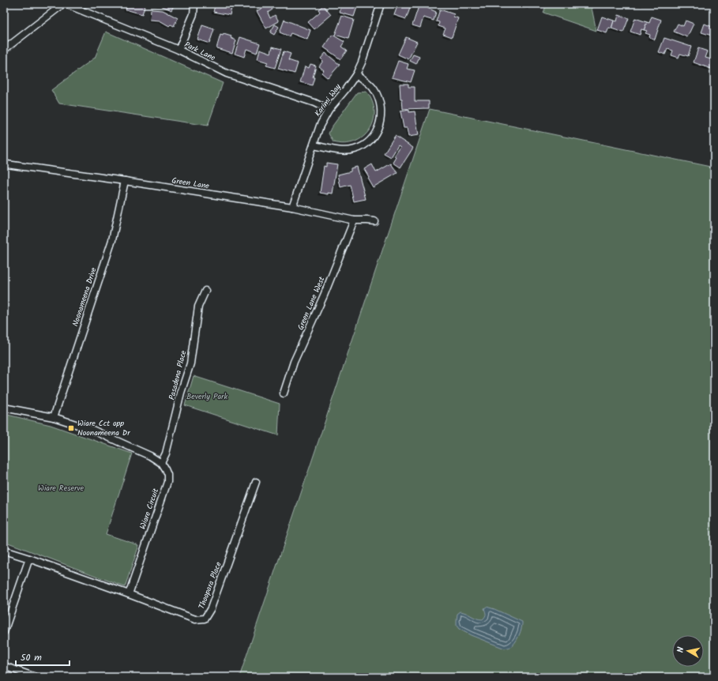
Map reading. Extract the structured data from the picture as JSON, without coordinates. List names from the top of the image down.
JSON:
{
  "streets": {
    "street": [
      "Park Lane",
      "Karimi Way",
      "Green Lane",
      "Noonameena Drive",
      "Green Lane West",
      "Pasadena Place",
      "Wiare Circuit",
      "Thoopara Place"
    ]
  },
  "crossings": [
    ["Park Lane", "Karimi Way"],
    ["Karimi Way", "Green Lane"],
    ["Green Lane", "Noonameena Drive"],
    ["Green Lane", "Green Lane West"],
    ["Pasadena Place", "Wiare Circuit"],
    ["Wiare Circuit", "Thoopara Place"]
  ],
  "parks": ["Beverly Park", "Wiare Reserve"],
  "places": {
    "transit": ["Wiare Cct opp Noonameena Dr"]
  },
  "scale_bar": "50 m",
  "north": "left"
}
